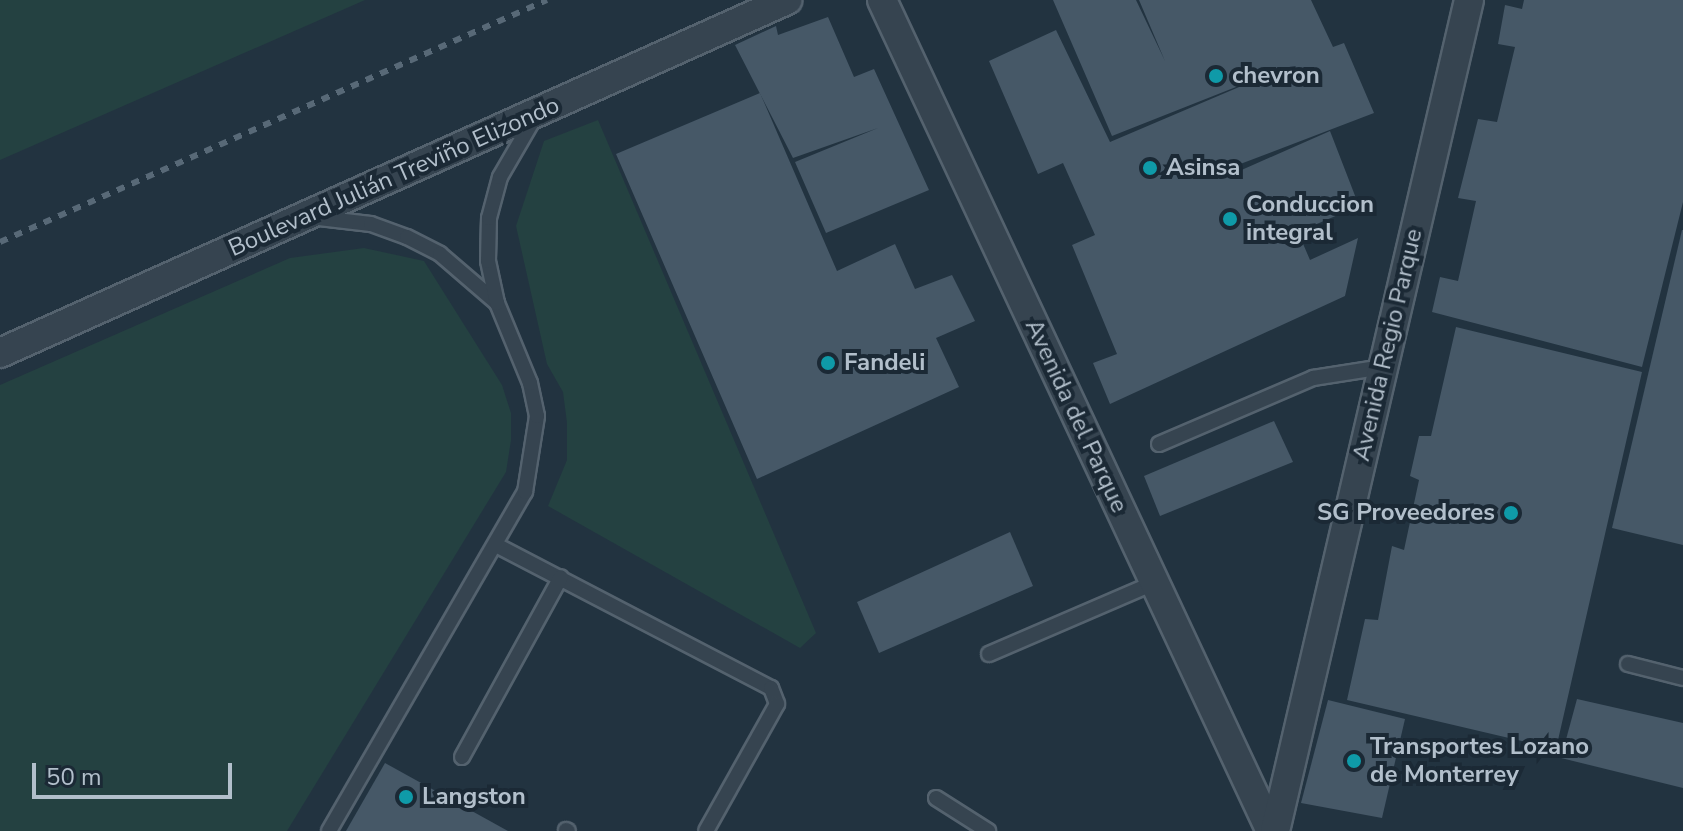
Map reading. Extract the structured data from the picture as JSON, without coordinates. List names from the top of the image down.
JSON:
{
  "streets": {
    "street": ["Boulevard Julián Treviño Elizondo", "Avenida Regio Parque", "Avenida del Parque"]
  },
  "crossings": [
    ["Avenida Regio Parque", "Avenida del Parque"]
  ],
  "places": [
    "chevron",
    "Asinsa",
    "Conduccion integral",
    "Fandeli",
    "SG Proveedores",
    "Transportes Lozano de Monterrey",
    "Langston"
  ],
  "scale_bar": "50 m"
}
